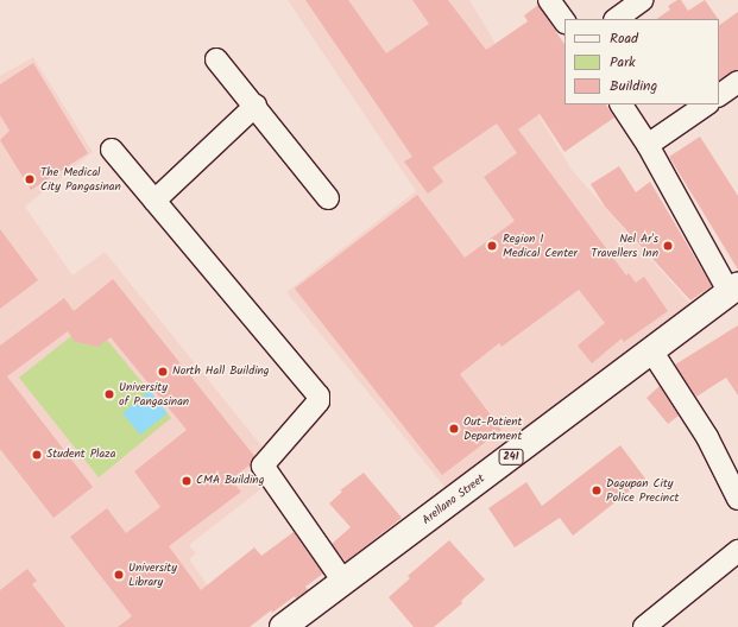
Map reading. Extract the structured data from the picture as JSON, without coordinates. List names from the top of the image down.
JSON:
{
  "streets": {
    "highway": ["241", "Arellano Street"]
  },
  "places": [
    "The Medical City Pangasinan",
    "Region 1 Medical Center",
    "Nel Ar's Travellers Inn",
    "North Hall Building",
    "University of Pangasinan",
    "Out-Patient Department",
    "Student Plaza",
    "CMA Building",
    "Dagupan City Police Precinct",
    "University Library"
  ],
  "legend": ["Road", "Park", "Building"]
}
